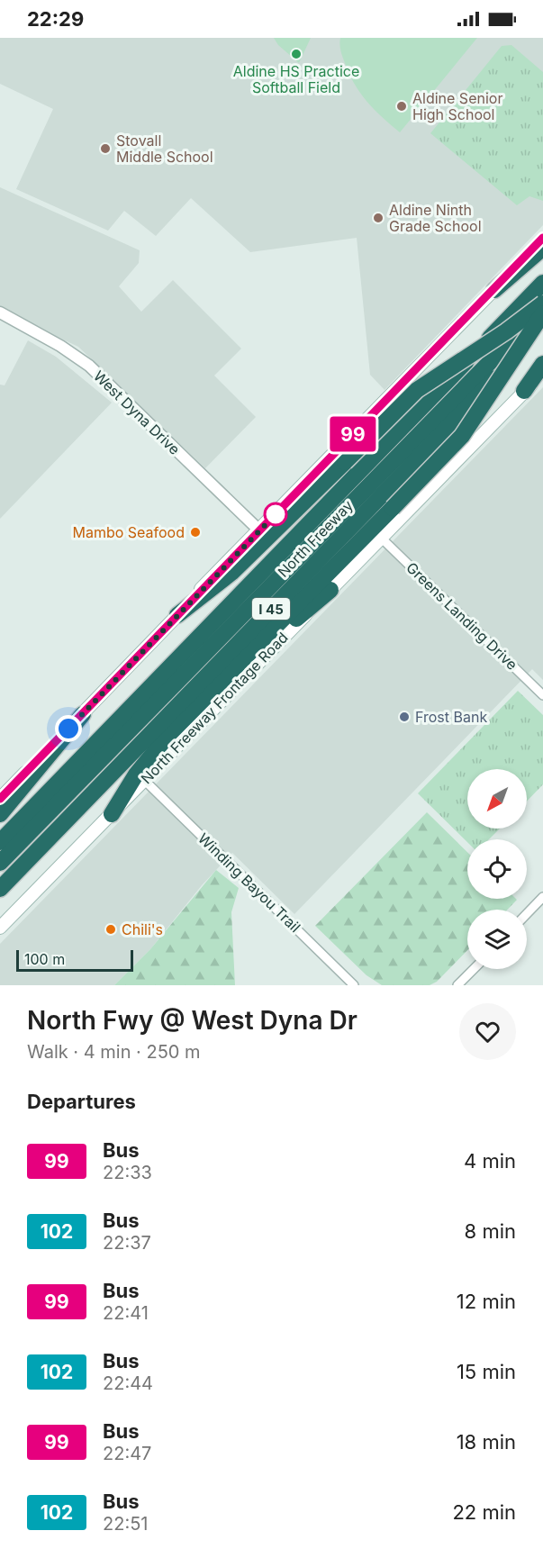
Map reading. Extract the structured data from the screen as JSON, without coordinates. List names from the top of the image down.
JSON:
{
  "streets": {
    "highway": ["North Freeway", "I 45"],
    "main road": ["North Freeway Frontage Road"],
    "street": ["West Dyna Drive", "Greens Landing Drive", "Winding Bayou Trail"]
  },
  "crossings": [
    ["Greens Landing Drive", "North Freeway Frontage Road"],
    ["North Freeway Frontage Road", "Winding Bayou Trail"]
  ],
  "places": [
    "Aldine HS Practice Softball Field",
    "Aldine Senior High School",
    "Stovall Middle School",
    "Aldine Ninth Grade School",
    "Mambo Seafood",
    "Frost Bank",
    "Chili's"
  ],
  "lines": ["bus line 99"],
  "scale_bar": "100 m",
  "north": "bottom left",
  "page": {
    "status": "22:29",
    "on_map": "99",
    "scale": "100 m",
    "heading": [
      ["North Fwy @ West Dyna Dr", "Walk · 4 min · 250 m"],
      "Departures"
    ],
    "list": [
      {
        "mark": "99",
        "name": "Bus",
        "note": "22:33",
        "value": "4 min"
      },
      {
        "mark": "102",
        "name": "Bus",
        "note": "22:37",
        "value": "8 min"
      },
      {
        "mark": "99",
        "name": "Bus",
        "note": "22:41",
        "value": "12 min"
      },
      {
        "mark": "102",
        "name": "Bus",
        "note": "22:44",
        "value": "15 min"
      },
      {
        "mark": "99",
        "name": "Bus",
        "note": "22:47",
        "value": "18 min"
      },
      {
        "mark": "102",
        "name": "Bus",
        "note": "22:51",
        "value": "22 min"
      }
    ]
  }
}
